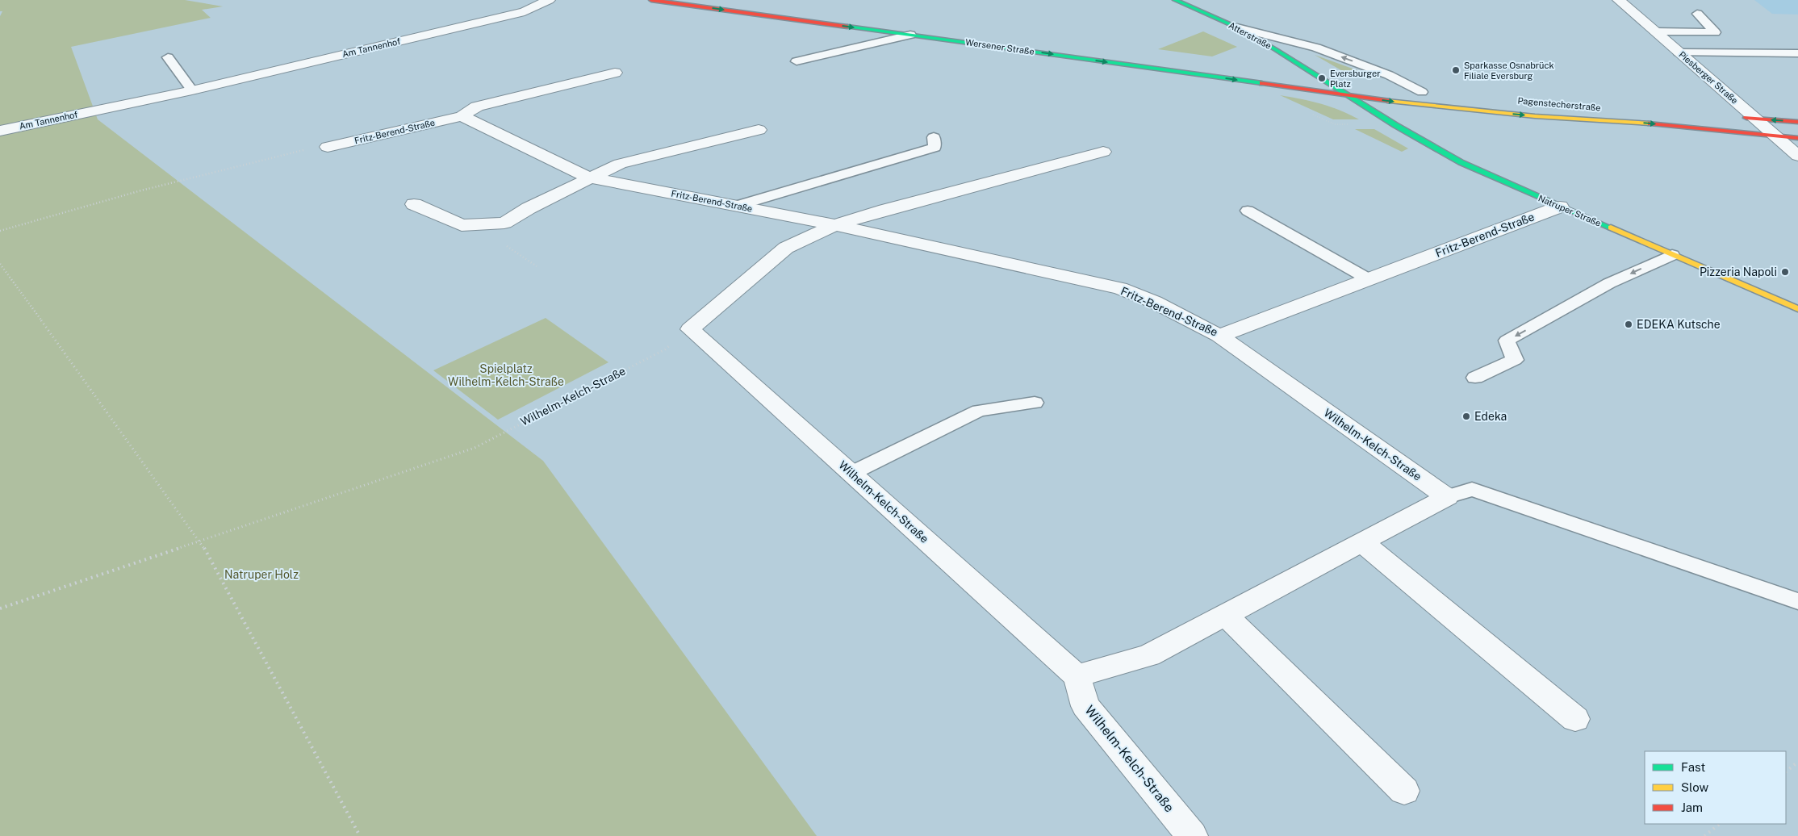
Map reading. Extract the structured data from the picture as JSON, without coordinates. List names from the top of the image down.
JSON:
{
  "streets": {
    "main road": [
      "Atterstraße",
      "Wersener Straße",
      "Pagenstecherstraße",
      "Natruper Straße"
    ],
    "street": [
      "Am Tannenhof",
      "Piesberger Straße",
      "Fritz-Berend-Straße",
      "Wilhelm-Kelch-Straße"
    ]
  },
  "crossings": [
    ["Wersener Straße", "Pagenstecherstraße"],
    ["Wersener Straße", "Natruper Straße"],
    ["Piesberger Straße", "Pagenstecherstraße"],
    ["Pagenstecherstraße", "Natruper Straße"],
    ["Fritz-Berend-Straße", "Natruper Straße"],
    ["Fritz-Berend-Straße", "Wilhelm-Kelch-Straße"]
  ],
  "one_way": ["Pagenstecherstraße"],
  "parks": ["Spielplatz Wilhelm-Kelch-Straße", "Natruper Holz"],
  "places": [
    "Sparkasse Osnabrück Filiale Eversburg",
    "Eversburger Platz",
    "Pizzeria Napoli",
    "EDEKA Kutsche",
    "Edeka"
  ],
  "legend": ["Fast", "Slow", "Jam"]
}
